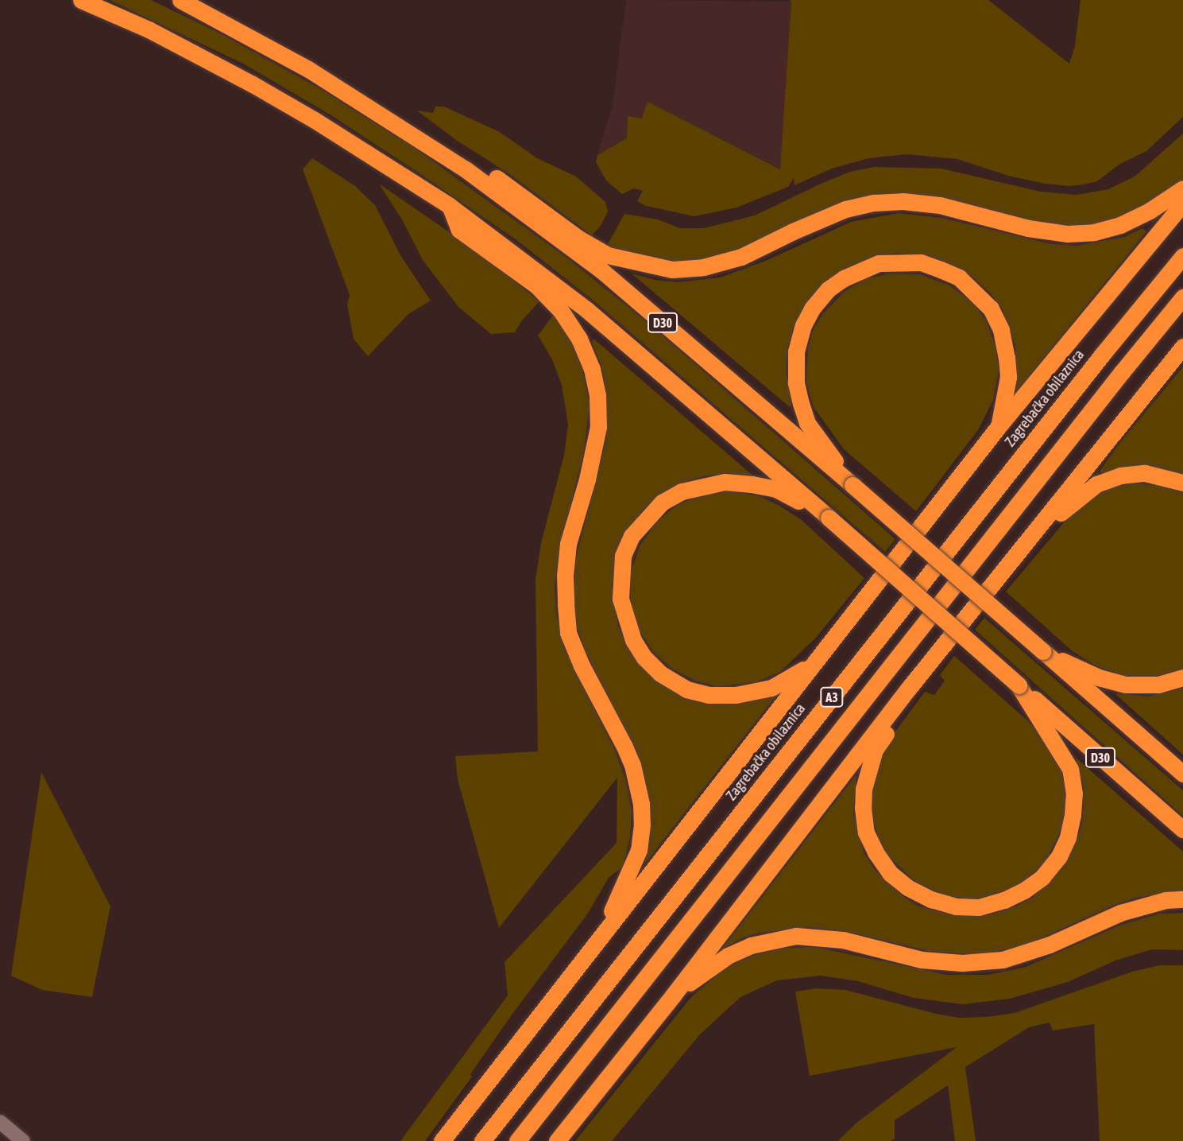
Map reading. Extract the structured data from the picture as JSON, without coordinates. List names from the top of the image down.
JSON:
{
  "streets": {
    "highway": ["D30", "Zagrebačka obilaznica", "A3"]
  }
}
